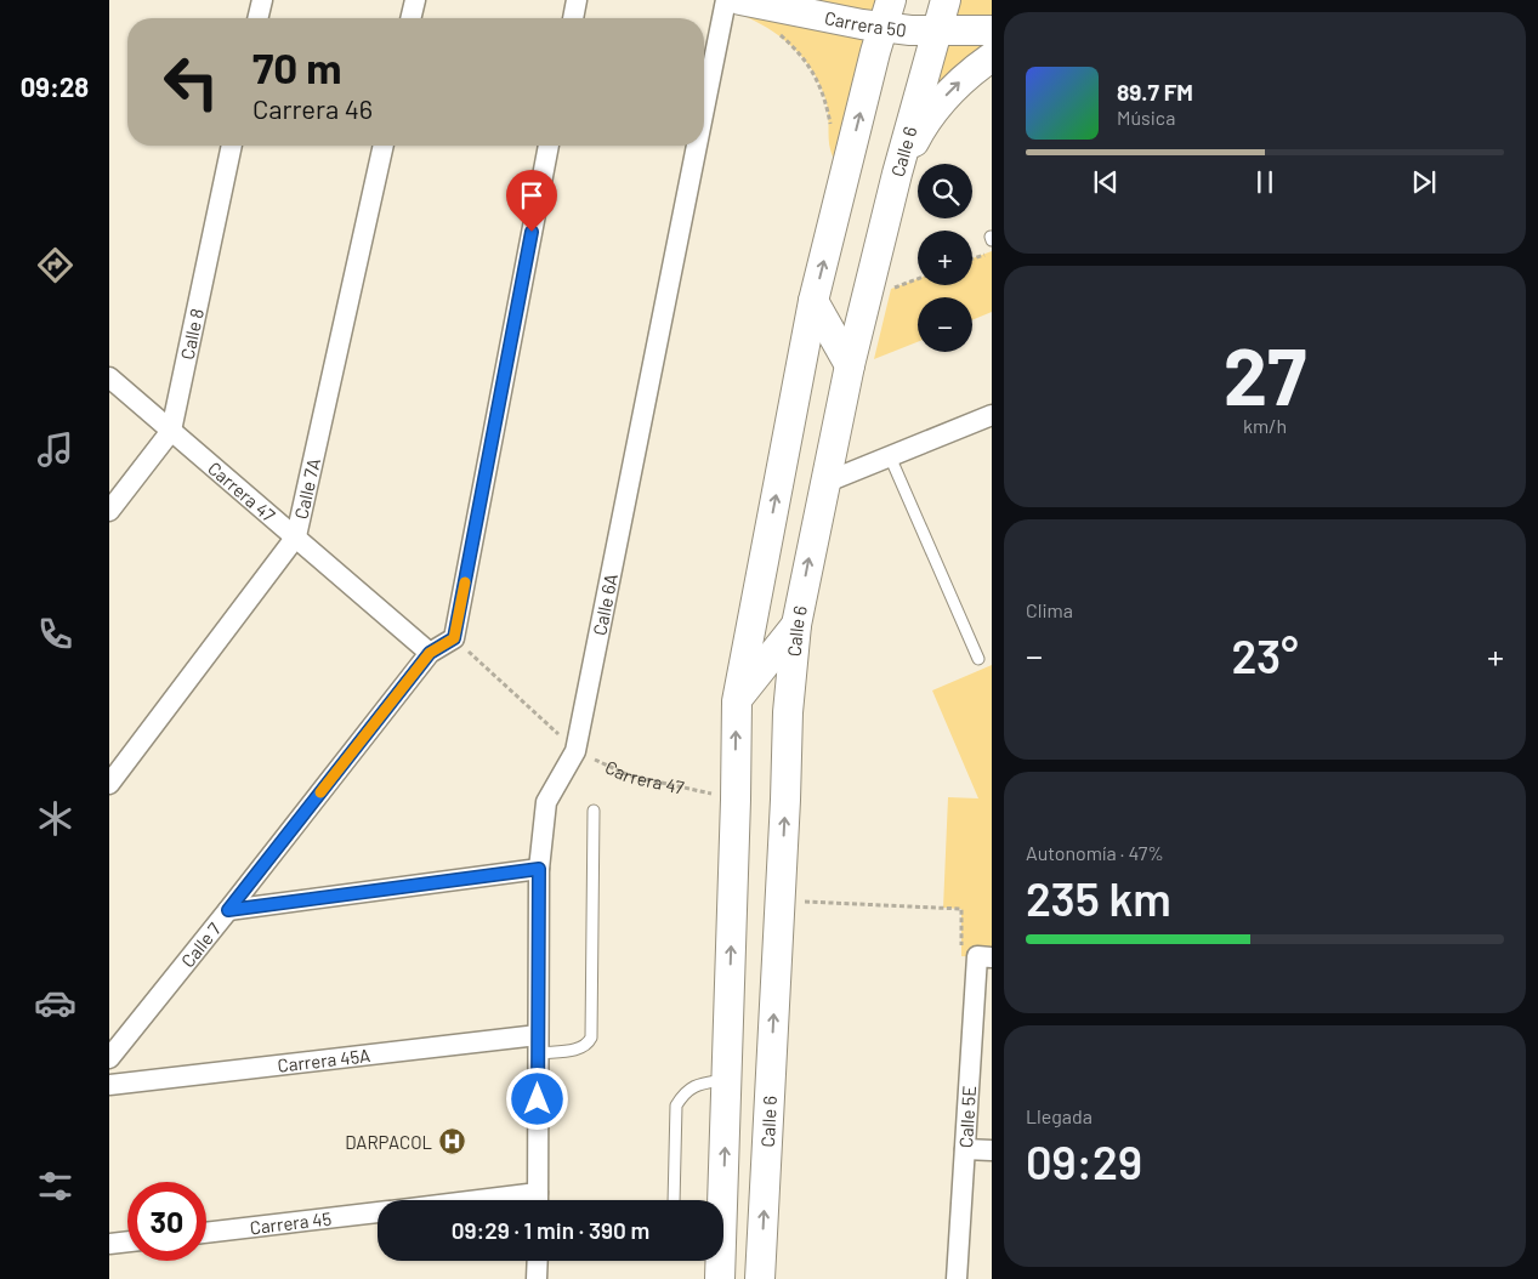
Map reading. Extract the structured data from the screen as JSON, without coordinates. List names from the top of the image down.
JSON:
{
  "streets": {
    "main road": ["Carrera 50", "Calle 6"],
    "street": [
      "Calle 8",
      "Calle 7A",
      "Carrera 47",
      "Calle 6A",
      "Calle 7",
      "Carrera 45A",
      "Calle 5E",
      "Carrera 45"
    ]
  },
  "crossings": [
    ["Carrera 50", "Calle 6"],
    ["Carrera 50", "Calle 6A"],
    ["Calle 8", "Carrera 47"],
    ["Calle 7A", "Carrera 47"],
    ["Carrera 47", "Calle 6A"],
    ["Carrera 47", "Calle 7"],
    ["Calle 6A", "Carrera 45A"]
  ],
  "places": {
    "hospital": ["DARPACOL"]
  },
  "page": {
    "tabs": "09:28",
    "turn": ["70 m", "Carrera 46"],
    "song": ["89.7 FM", "Música"],
    "map_buttons": ["+", "−"],
    "tile": [
      ["27", "km/h"],
      "Clima",
      ["Autonomía · 47%", "235 km"],
      ["Llegada", "09:29"]
    ],
    "heat": ["−", "23°", "+"],
    "limit": "30",
    "trip": "09:29 · 1 min · 390 m"
  }
}
